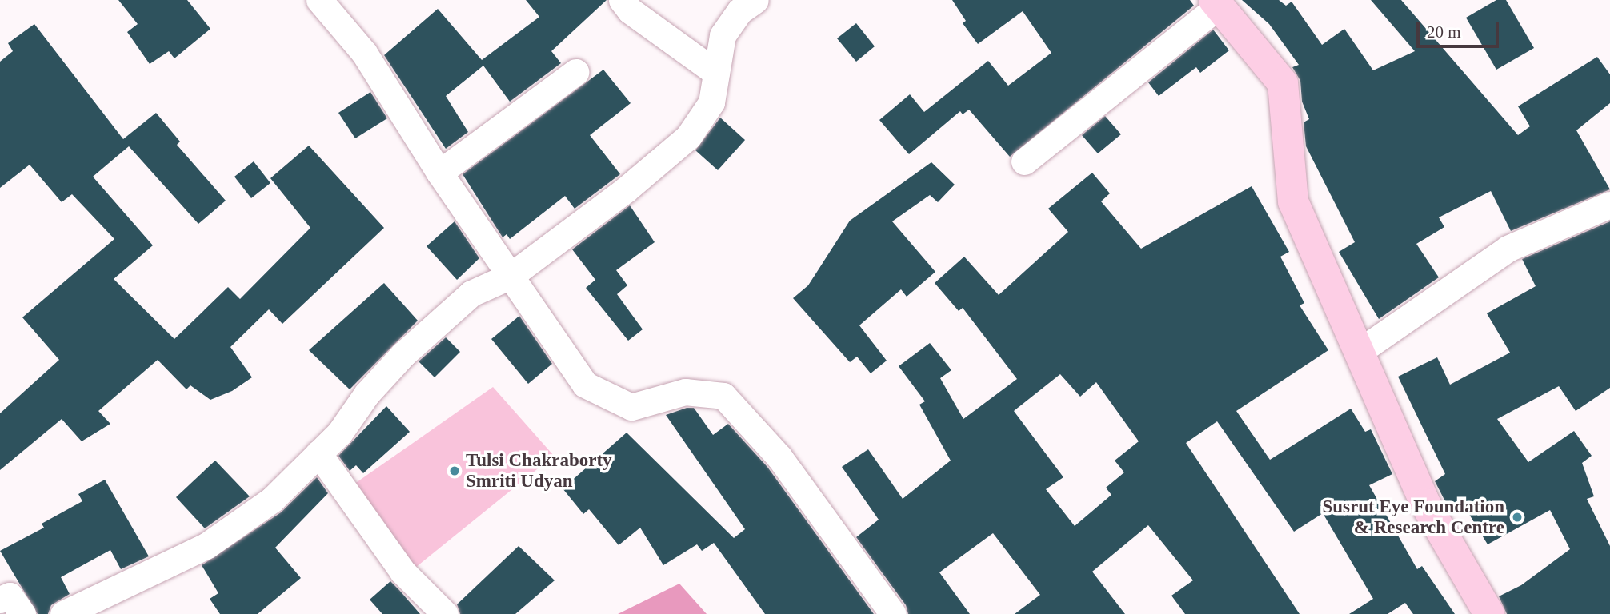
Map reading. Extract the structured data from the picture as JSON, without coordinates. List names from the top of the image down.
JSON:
{
  "places": ["Tulsi Chakraborty Smriti Udyan", "Susrut Eye Foundation & Research Centre"],
  "scale_bar": "20 m"
}
